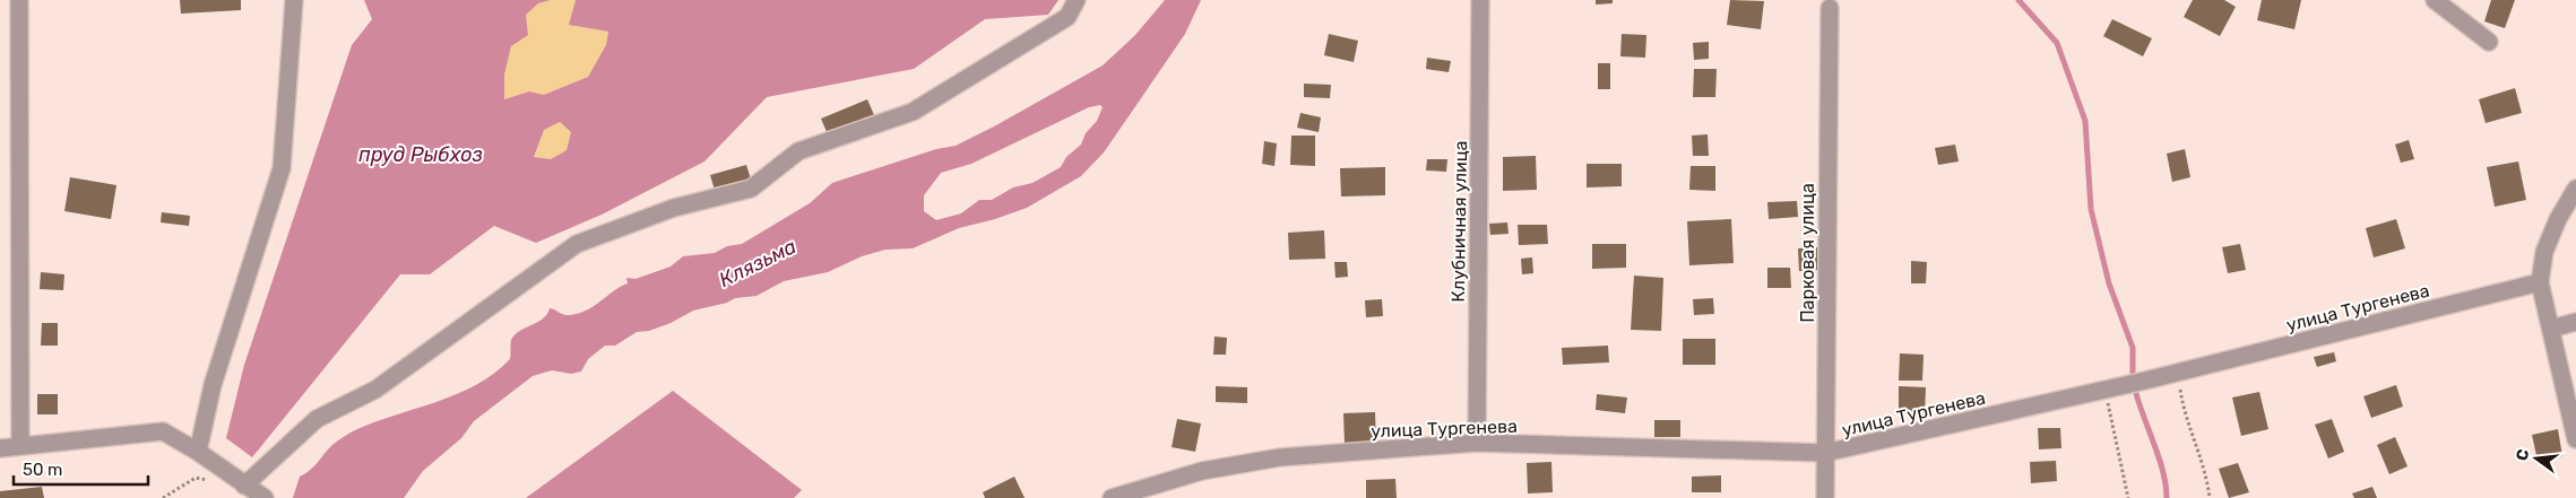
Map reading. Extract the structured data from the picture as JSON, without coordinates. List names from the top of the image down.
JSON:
{
  "streets": {
    "street": ["Клубничная улица", "Парковая улица", "улица Тургенева"]
  },
  "crossings": [
    ["Клубничная улица", "улица Тургенева"],
    ["Парковая улица", "улица Тургенева"]
  ],
  "water": ["пруд Рыбхоз", "Клязьма"],
  "scale_bar": "50 m",
  "north": "left"
}
